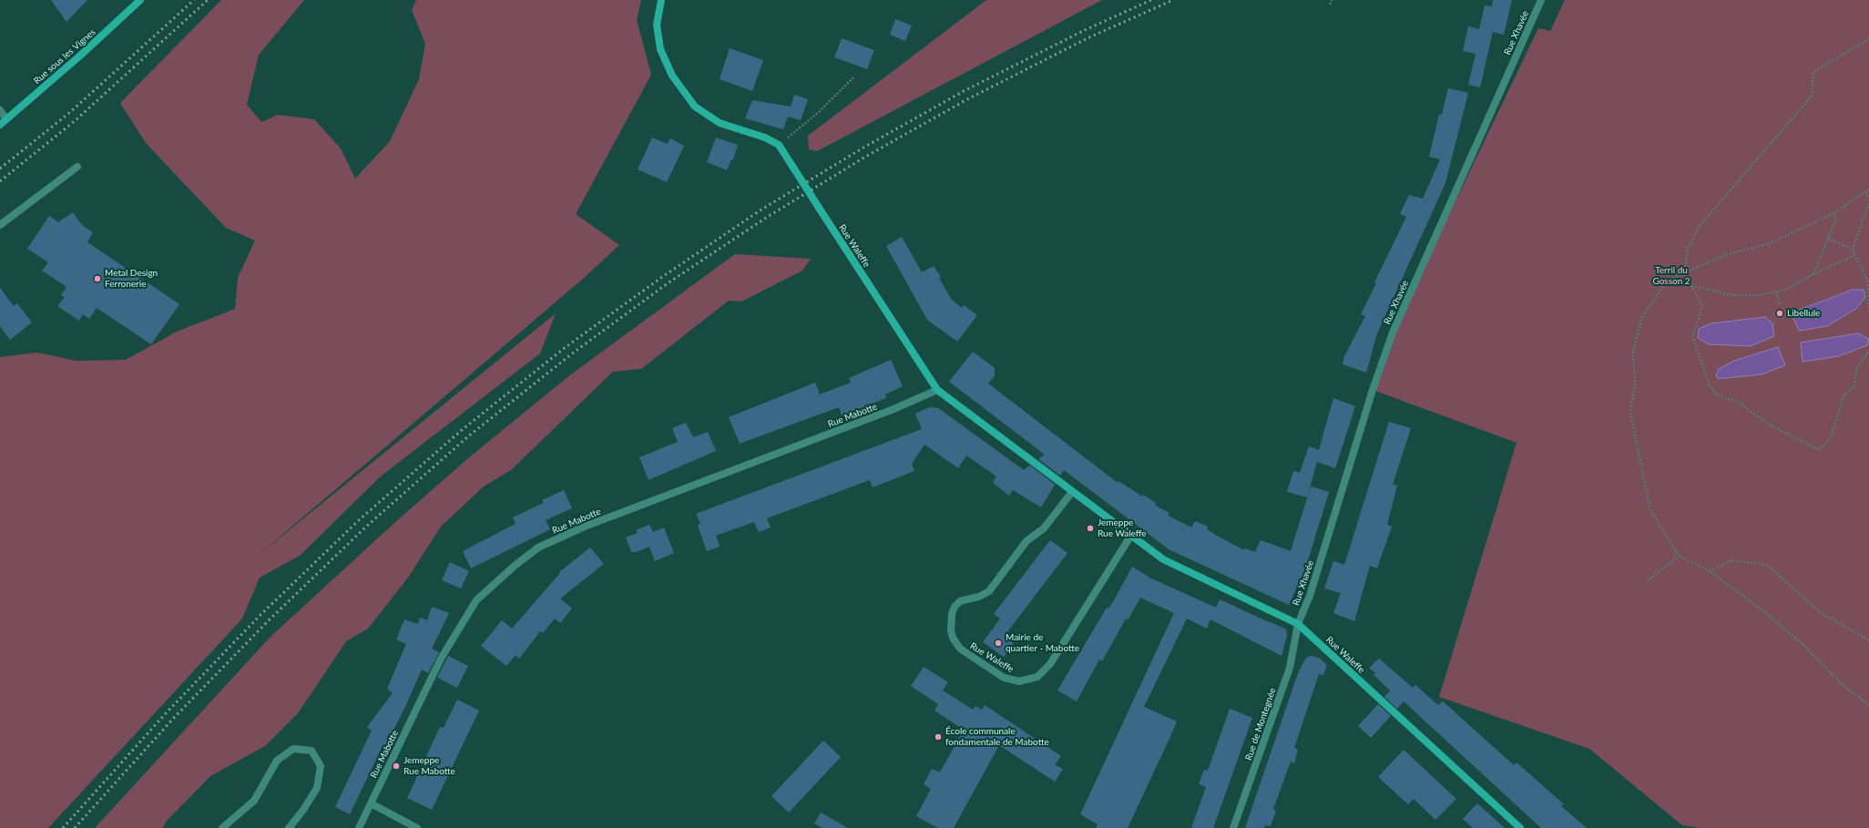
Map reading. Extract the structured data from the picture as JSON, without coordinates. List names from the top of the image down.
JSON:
{
  "streets": {
    "street": [
      "Rue Xhavée",
      "Rue sous les Vignes",
      "Rue Waleffe",
      "Rue Mabotte",
      "Rue de Montegnée"
    ]
  },
  "crossings": [
    ["Rue Xhavée", "Rue Waleffe"],
    ["Rue Xhavée", "Rue de Montegnée"],
    ["Rue Waleffe", "Rue Mabotte"],
    ["Rue Waleffe", "Rue de Montegnée"]
  ],
  "parks": ["Terril du Gosson 2"],
  "places": [
    "Metal Design Ferronerie",
    "Libellule",
    "Jemeppe Rue Waleffe",
    "Mairie de quartier - Mabotte",
    "École communale fondamentale de Mabotte",
    "Jemeppe Rue Mabotte"
  ]
}
